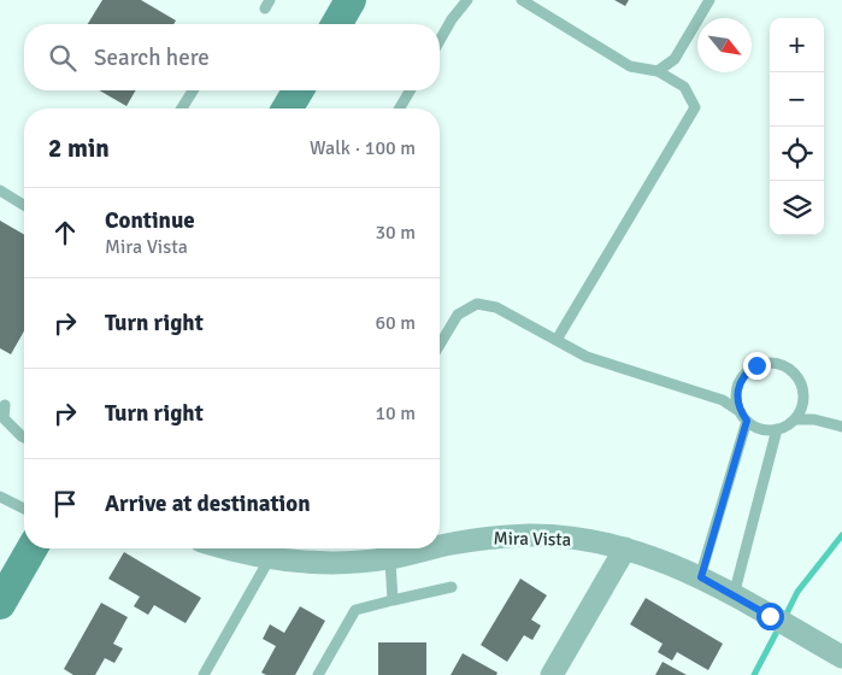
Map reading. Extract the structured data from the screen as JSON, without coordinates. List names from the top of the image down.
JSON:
{
  "streets": {
    "street": ["Mira Vista"]
  },
  "north": "bottom right",
  "page": {
    "map_buttons": ["+", "−"],
    "search": "Search here",
    "heading": ["2 min", "Walk · 100 m"],
    "list": [
      ["Continue", "Mira Vista", "30 m"],
      ["Turn right", "60 m"],
      ["Turn right", "10 m"],
      "Arrive at destination"
    ]
  }
}
